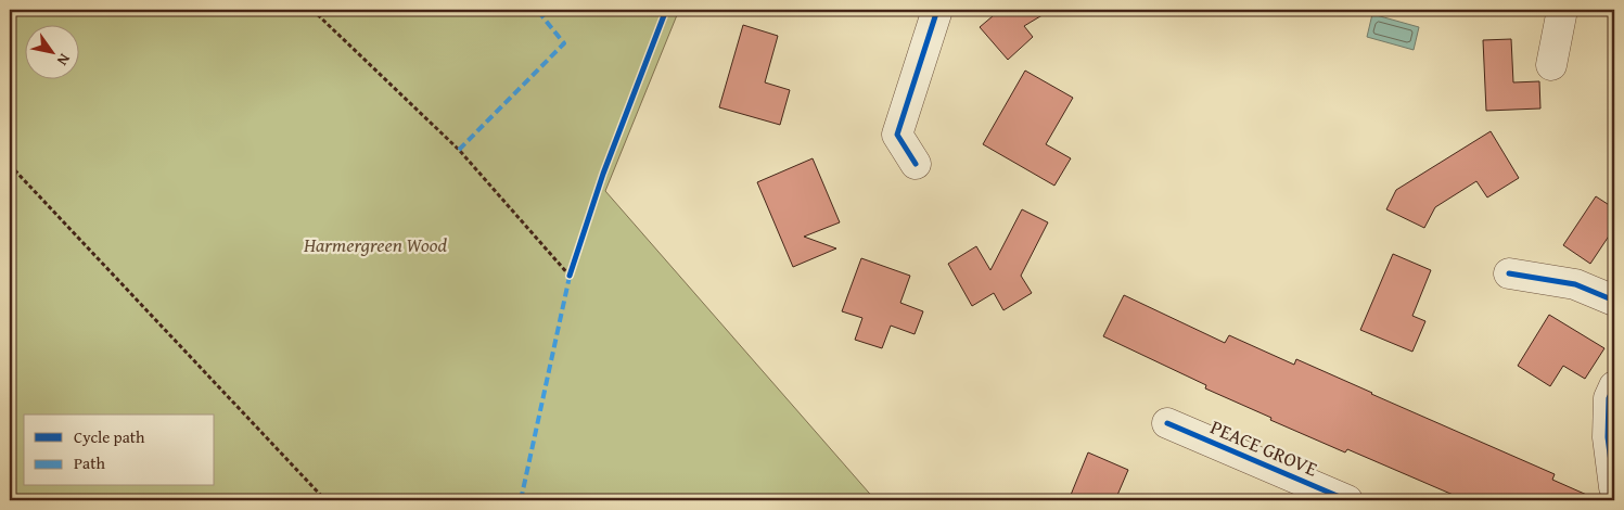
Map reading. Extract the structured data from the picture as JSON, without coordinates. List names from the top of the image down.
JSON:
{
  "streets": {
    "street": ["PEACE GROVE"]
  },
  "parks": ["Harmergreen Wood"],
  "legend": ["Cycle path", "Path"],
  "north": "bottom right"
}
